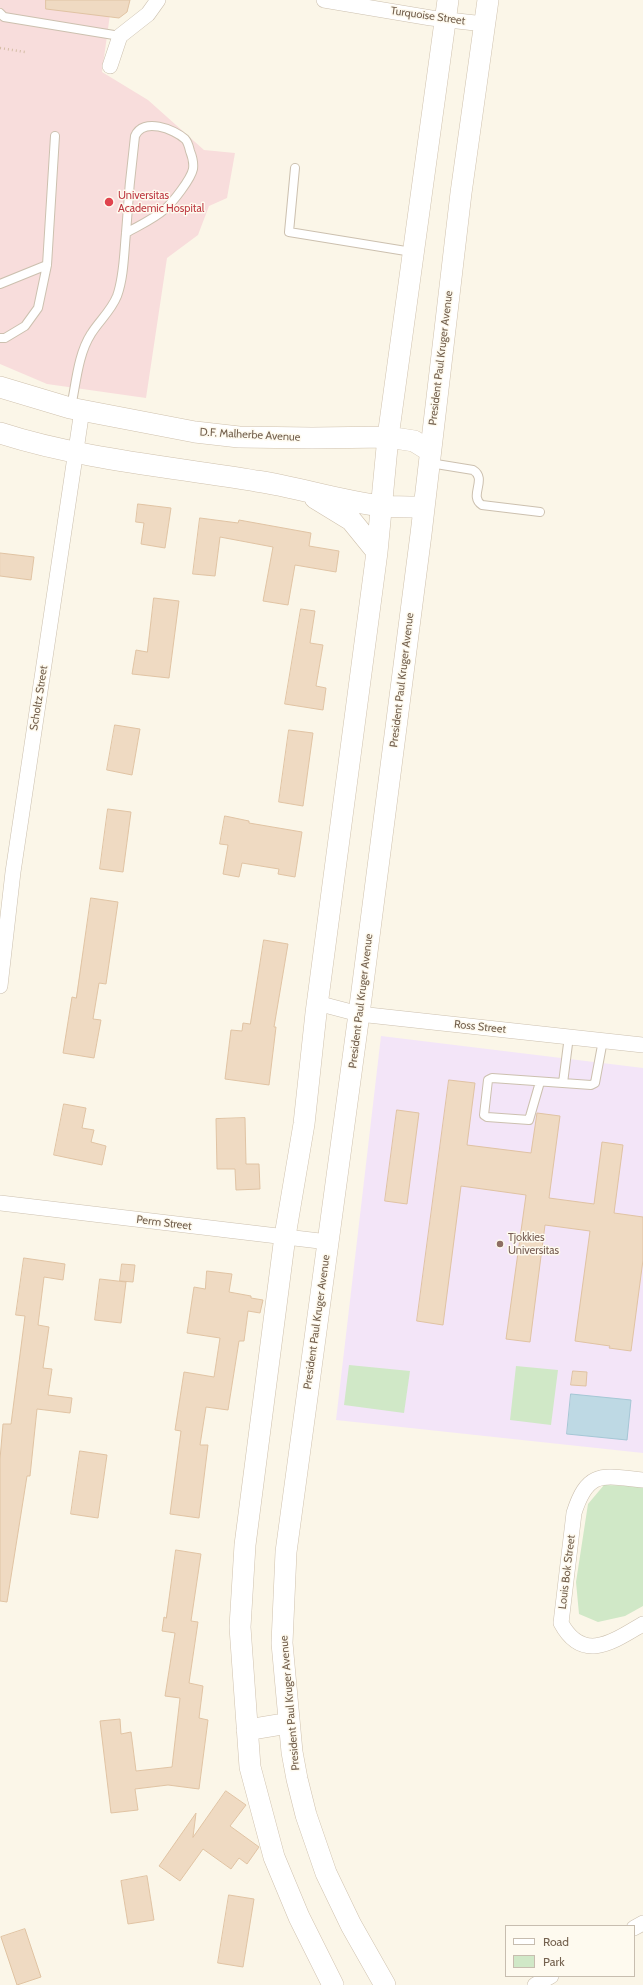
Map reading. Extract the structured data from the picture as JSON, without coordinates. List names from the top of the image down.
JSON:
{
  "streets": {
    "street": [
      "Turquoise Street",
      "President Paul Kruger Avenue",
      "D.F. Malherbe Avenue",
      "Scholtz Street",
      "Ross Street",
      "Perm Street",
      "Louis Bok Street"
    ]
  },
  "crossings": [
    ["Turquoise Street", "President Paul Kruger Avenue"],
    ["President Paul Kruger Avenue", "D.F. Malherbe Avenue"],
    ["President Paul Kruger Avenue", "Ross Street"],
    ["President Paul Kruger Avenue", "Perm Street"],
    ["D.F. Malherbe Avenue", "Scholtz Street"]
  ],
  "places": ["Universitas Academic Hospital", "Tjokkies Universitas"],
  "legend": ["Road", "Park"]
}
